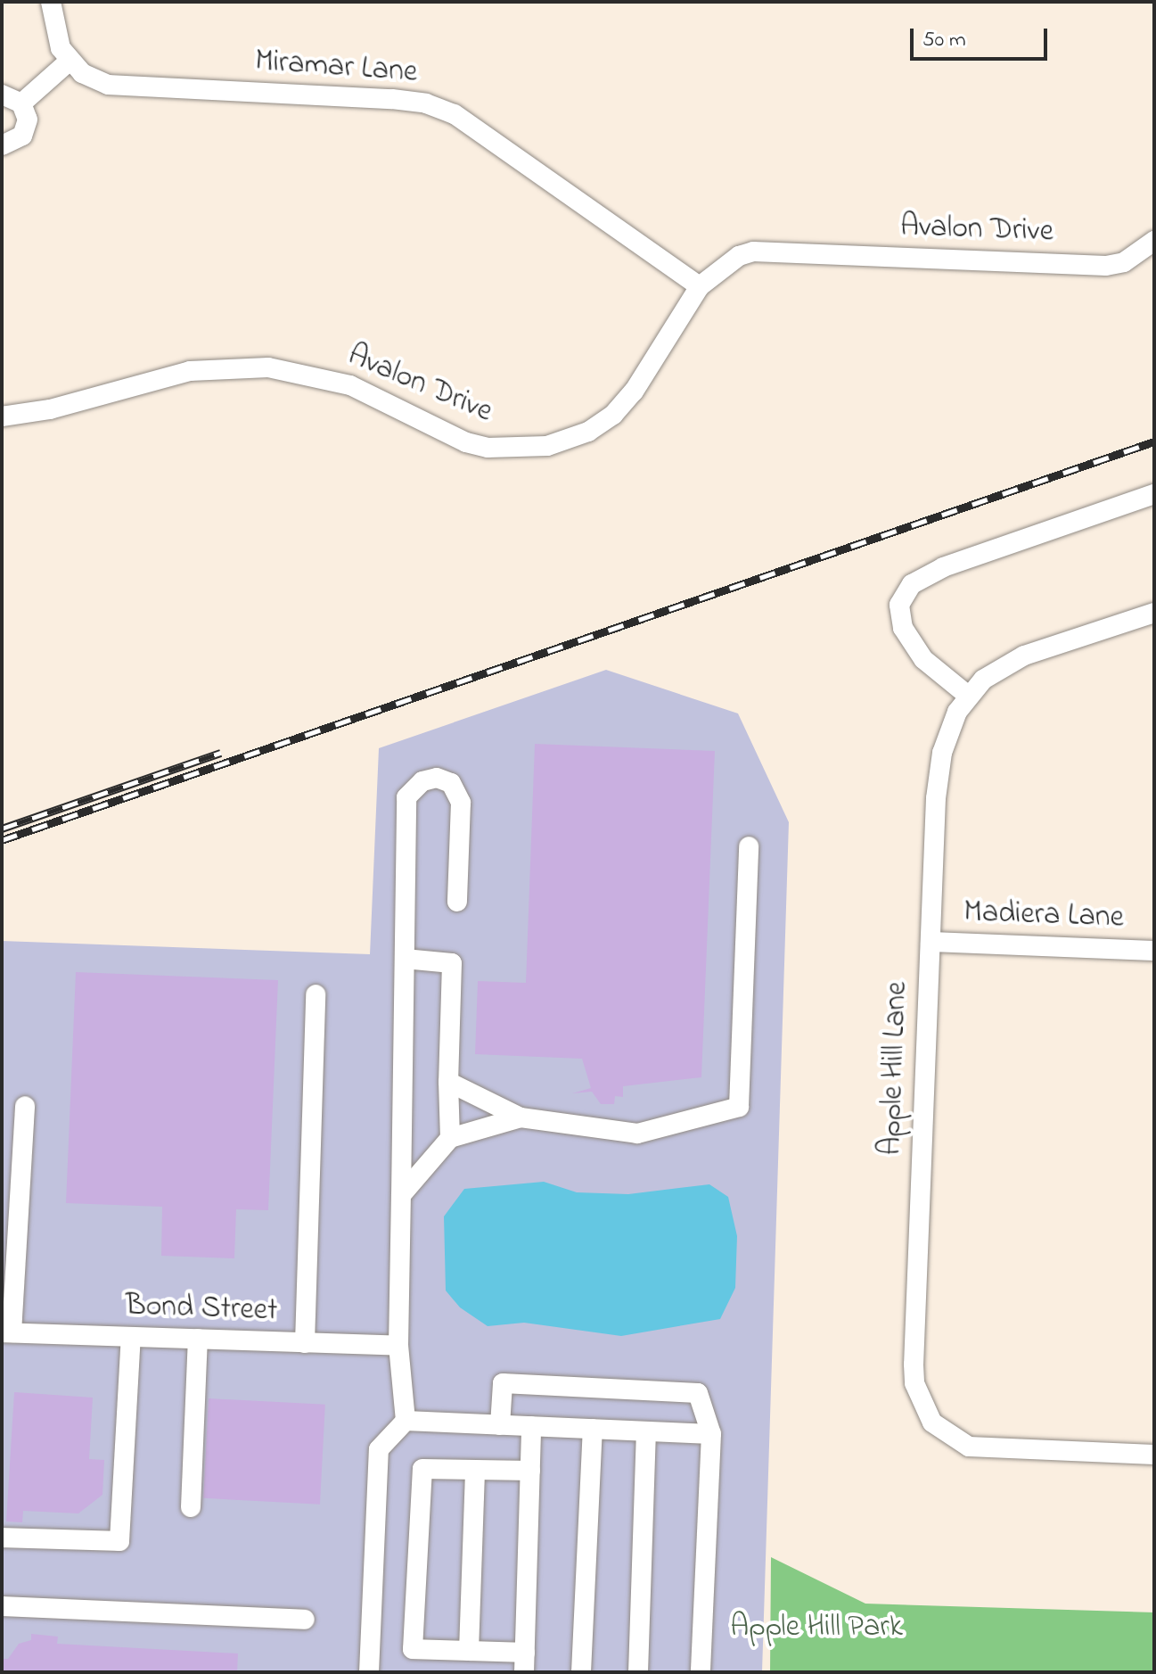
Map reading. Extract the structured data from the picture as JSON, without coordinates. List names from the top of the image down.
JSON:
{
  "streets": {
    "street": [
      "Miramar Lane",
      "Avalon Drive",
      "Madiera Lane",
      "Apple Hill Lane",
      "Bond Street"
    ]
  },
  "crossings": [
    ["Miramar Lane", "Avalon Drive"],
    ["Madiera Lane", "Apple Hill Lane"]
  ],
  "parks": ["Apple Hill Park"],
  "scale_bar": "50 m"
}
